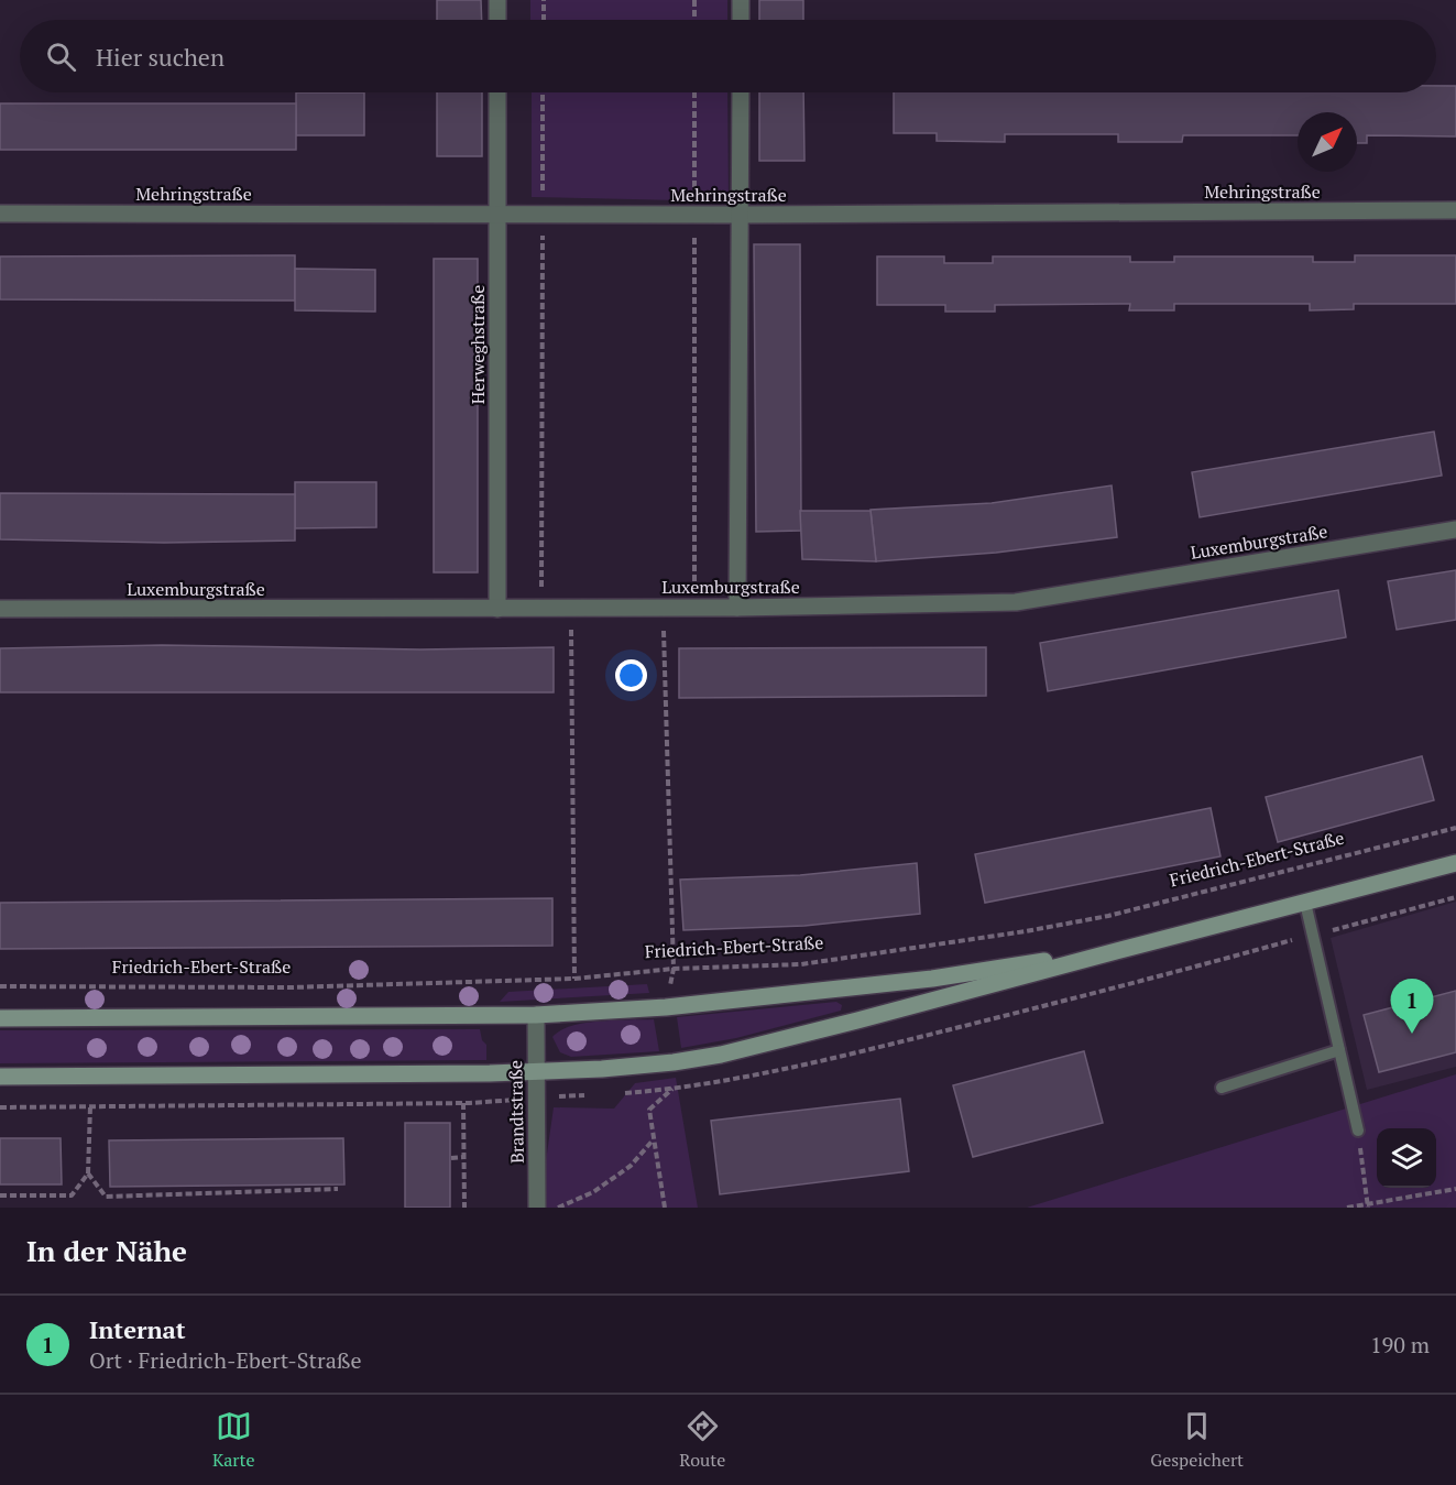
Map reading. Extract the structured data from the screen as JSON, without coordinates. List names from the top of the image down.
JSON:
{
  "streets": {
    "street": [
      "Mehringstraße",
      "Herweghstraße",
      "Luxemburgstraße",
      "Brandtstraße"
    ],
    "path": ["Friedrich-Ebert-Straße"]
  },
  "crossings": [
    ["Mehringstraße", "Herweghstraße"],
    ["Herweghstraße", "Luxemburgstraße"]
  ],
  "north": "top right",
  "page": {
    "search": "Hier suchen",
    "pins": "1",
    "heading": "In der Nähe",
    "list": [
      {
        "mark": "1",
        "name": "Internat",
        "note": "Ort · Friedrich-Ebert-Straße",
        "value": "190 m"
      }
    ],
    "nav": ["Karte", "Route", "Gespeichert"]
  }
}
